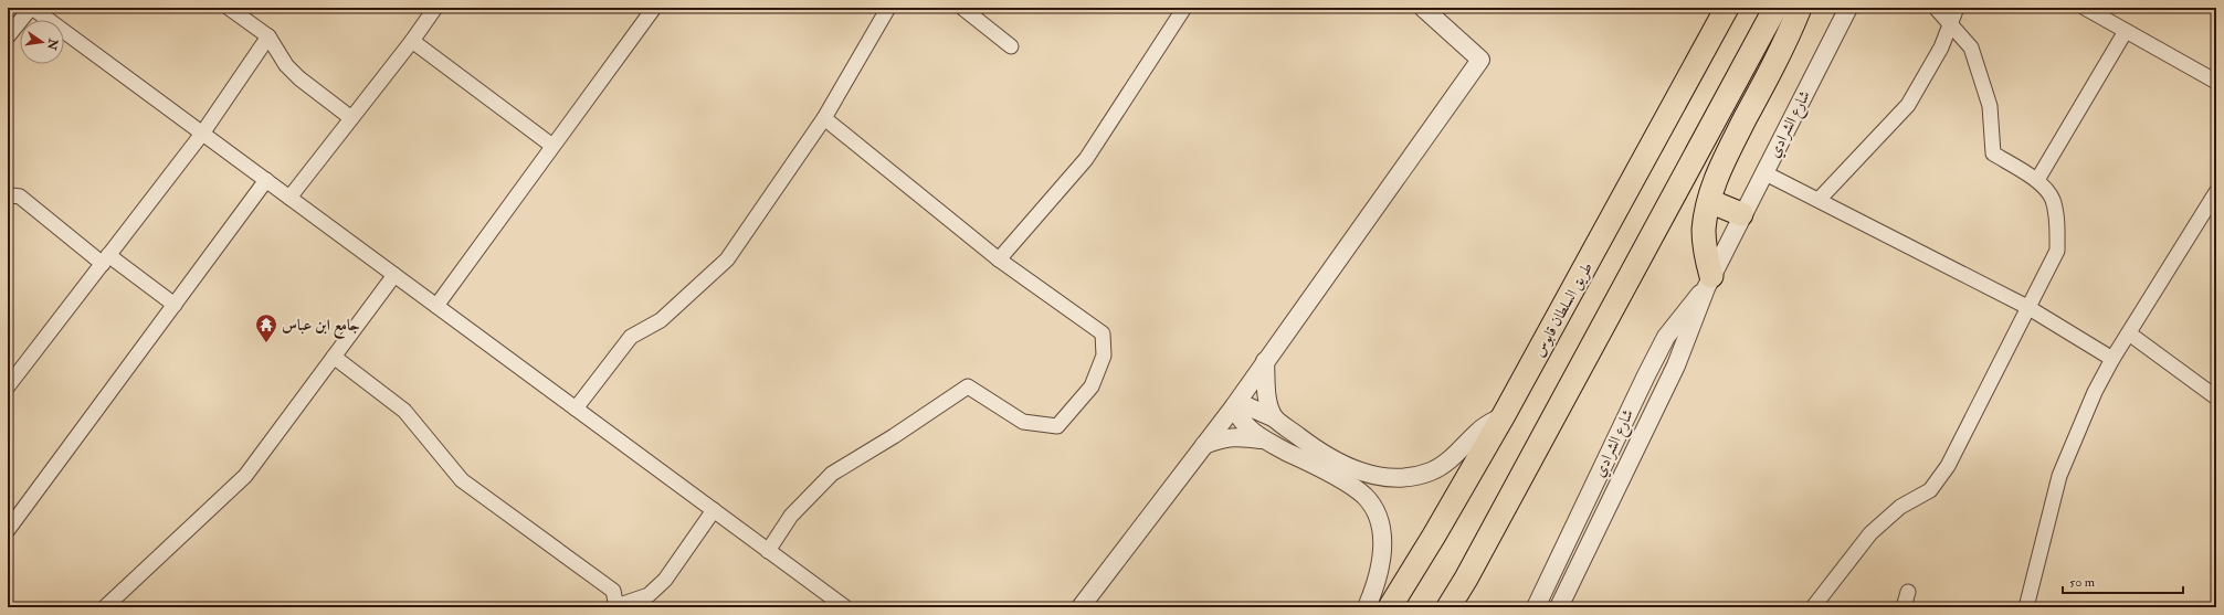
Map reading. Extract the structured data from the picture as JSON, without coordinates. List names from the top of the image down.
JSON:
{
  "streets": {
    "highway": ["طريق السلطان قابوس"],
    "street": ["شارع الشرادي"]
  },
  "places": {
    "temple": ["جامع ابن عباس"]
  },
  "scale_bar": "50 m",
  "north": "right"
}
